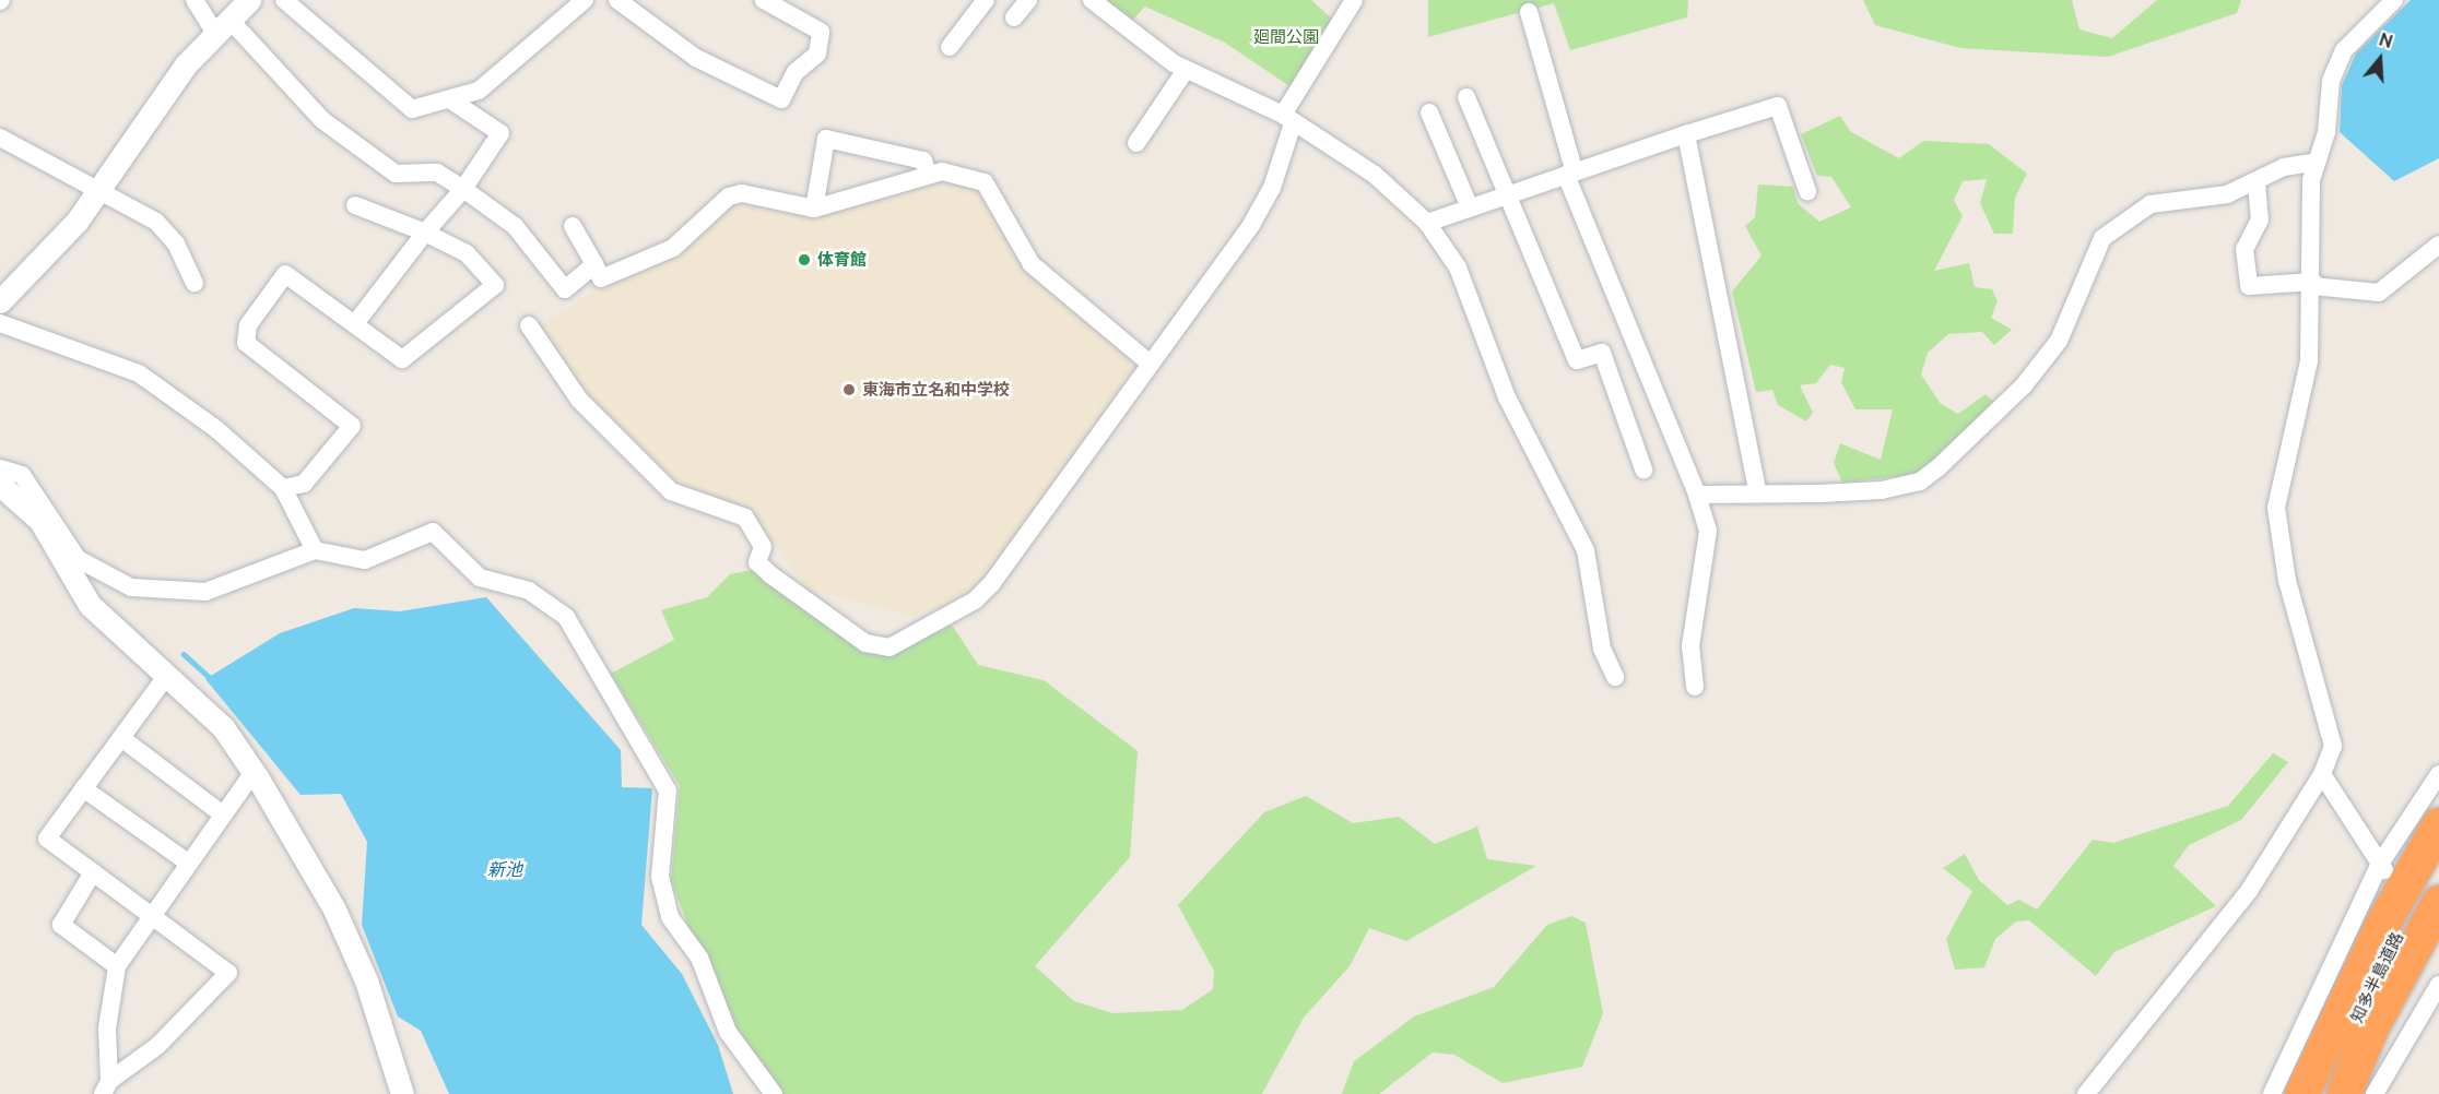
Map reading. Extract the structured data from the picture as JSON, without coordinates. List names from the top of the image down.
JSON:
{
  "streets": {
    "highway": ["知多半島道路"]
  },
  "water": ["新池"],
  "parks": ["廻間公園"],
  "places": ["体育館", "東海市立名和中学校"],
  "north": "top"
}
